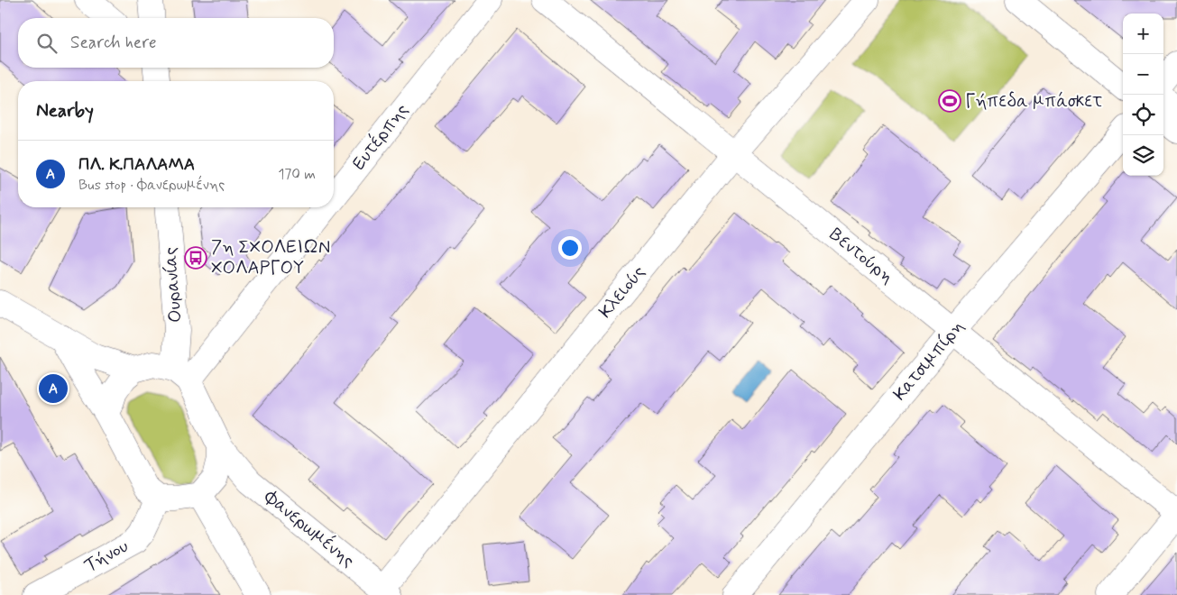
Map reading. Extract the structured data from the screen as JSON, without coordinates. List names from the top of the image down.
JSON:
{
  "streets": {
    "street": [
      "Ευτέρπης",
      "Βεντούρη",
      "Ουρανίας",
      "Κλειούς",
      "Κατσιμπίρη",
      "Φανερωμένης",
      "Τήνου"
    ]
  },
  "crossings": [
    ["Ευτέρπης", "Ουρανίας"],
    ["Ευτέρπης", "Φανερωμένης"],
    ["Ευτέρπης", "Τήνου"],
    ["Βεντούρη", "Κλειούς"],
    ["Βεντούρη", "Κατσιμπίρη"],
    ["Ουρανίας", "Φανερωμένης"],
    ["Ουρανίας", "Τήνου"],
    ["Κλειούς", "Φανερωμένης"],
    ["Φανερωμένης", "Τήνου"]
  ],
  "places": {
    "sports": ["Γήπεδα μπάσκετ"],
    "bus stop": ["7η ΣΧΟΛΕΙΩΝ ΧΟΛΑΡΓΟΥ"]
  },
  "page": {
    "map_buttons": ["+", "−"],
    "search": "Search here",
    "heading": "Nearby",
    "list": [
      {
        "mark": "A",
        "name": "ΠΛ. Κ.ΠΑΛΑΜΑ",
        "note": "Bus stop · Φανερωμένης",
        "value": "170 m"
      }
    ],
    "pins": "A"
  }
}
